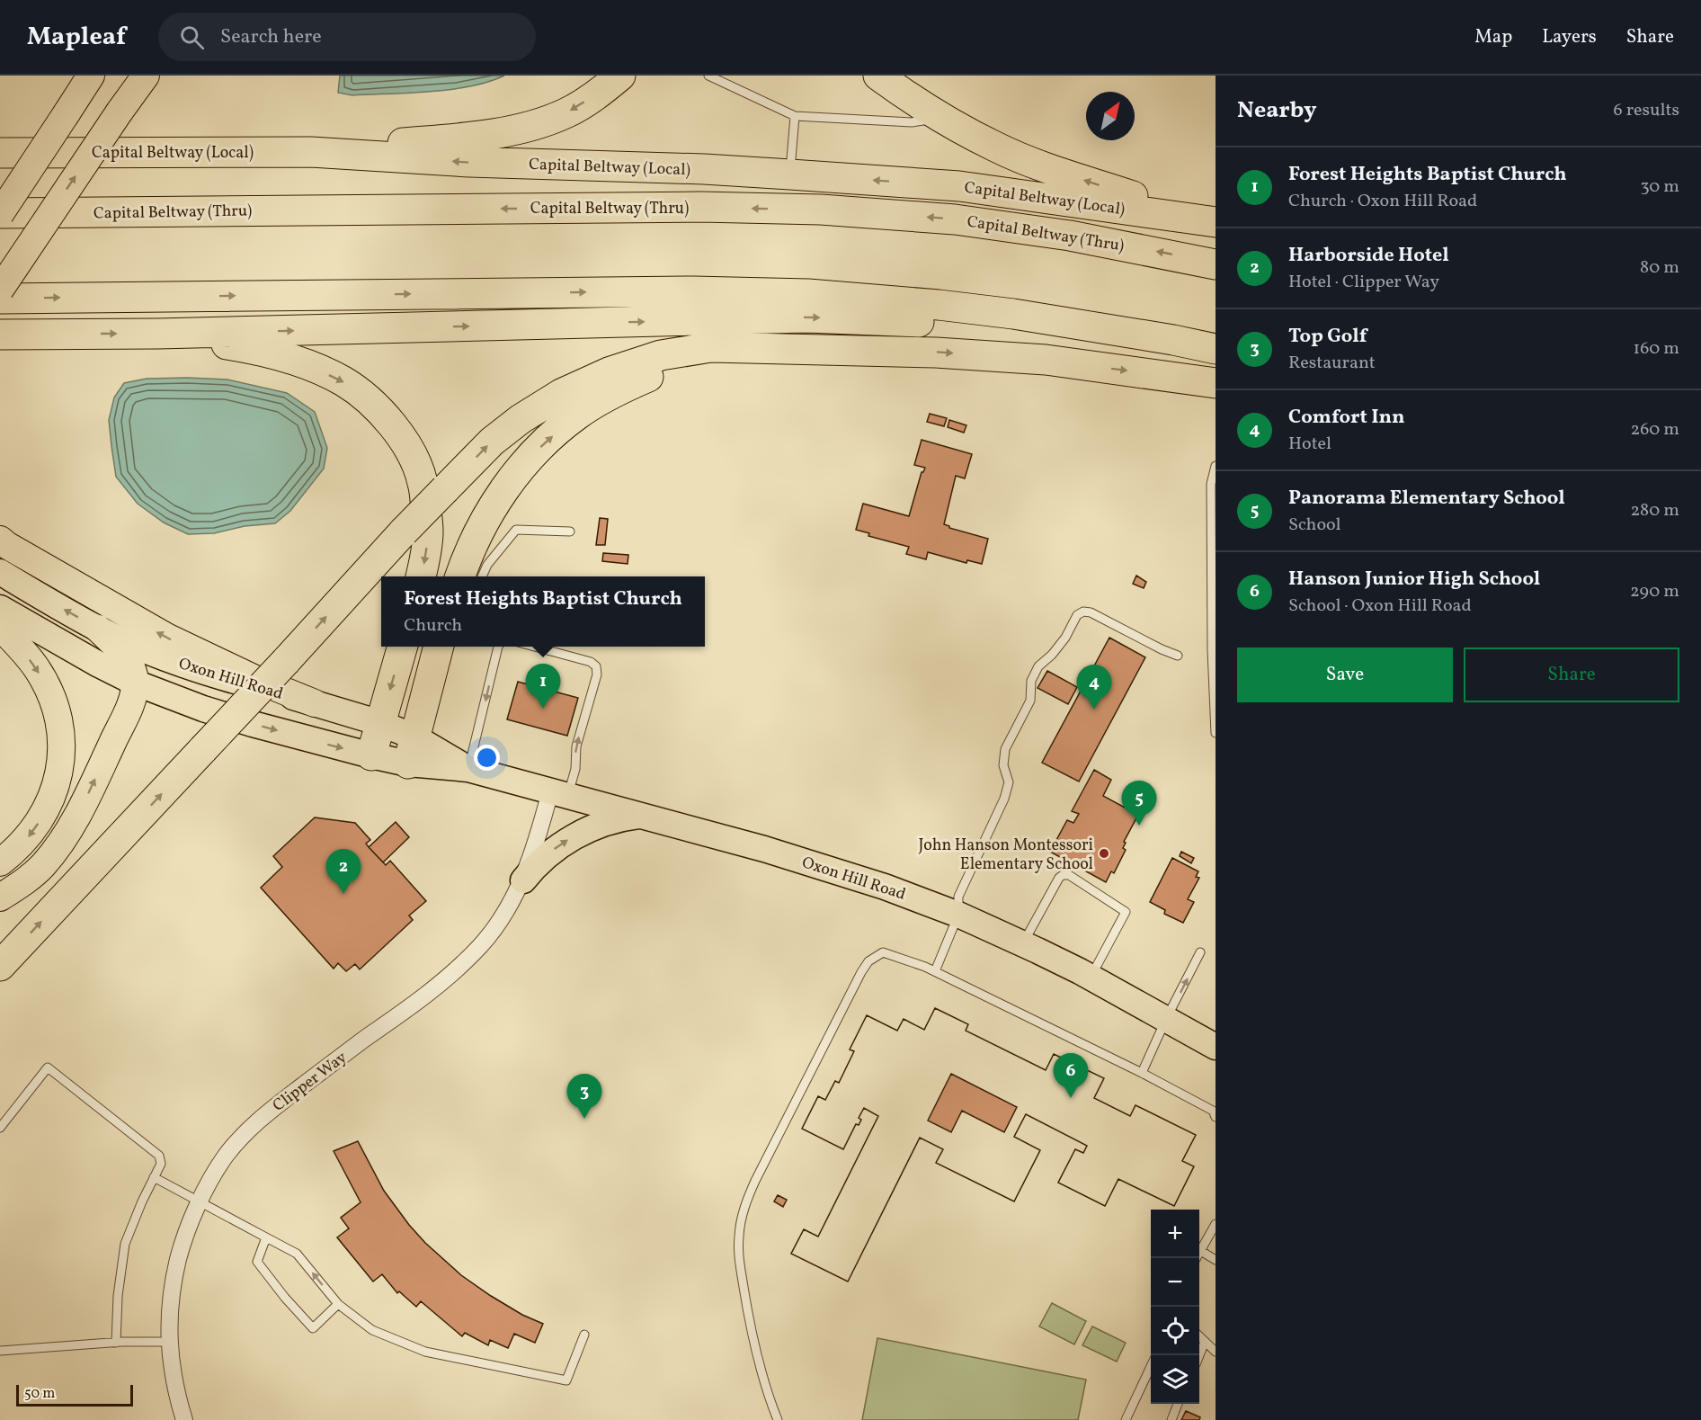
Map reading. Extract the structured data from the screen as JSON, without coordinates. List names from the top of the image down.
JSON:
{
  "streets": {
    "highway": ["Capital Beltway (Local)", "Capital Beltway (Thru)"],
    "main road": ["Oxon Hill Road"],
    "street": ["Clipper Way"]
  },
  "crossings": [
    ["Oxon Hill Road", "Clipper Way"]
  ],
  "places": ["John Hanson Montessori Elementary School"],
  "scale_bar": "50 m",
  "north": "top right",
  "page": {
    "header": "Mapleaf",
    "search": "Search here",
    "nav": ["Map", "Layers", "Share"],
    "heading": ["Nearby", "6 results"],
    "list": [
      {
        "mark": "1",
        "name": "Forest Heights Baptist Church",
        "note": "Church · Oxon Hill Road",
        "value": "30 m"
      },
      {
        "mark": "2",
        "name": "Harborside Hotel",
        "note": "Hotel · Clipper Way",
        "value": "80 m"
      },
      {
        "mark": "3",
        "name": "Top Golf",
        "note": "Restaurant",
        "value": "160 m"
      },
      {
        "mark": "4",
        "name": "Comfort Inn",
        "note": "Hotel",
        "value": "260 m"
      },
      {
        "mark": "5",
        "name": "Panorama Elementary School",
        "note": "School",
        "value": "280 m"
      },
      {
        "mark": "6",
        "name": "Hanson Junior High School",
        "note": "School · Oxon Hill Road",
        "value": "290 m"
      }
    ],
    "popup": ["Forest Heights Baptist Church", "Church"],
    "buttons": ["Save", "Share"],
    "pins": [
      "1",
      "4",
      "5",
      "2",
      "6",
      "3"
    ],
    "map_buttons": ["+", "−"],
    "scale": "50 m"
  }
}
